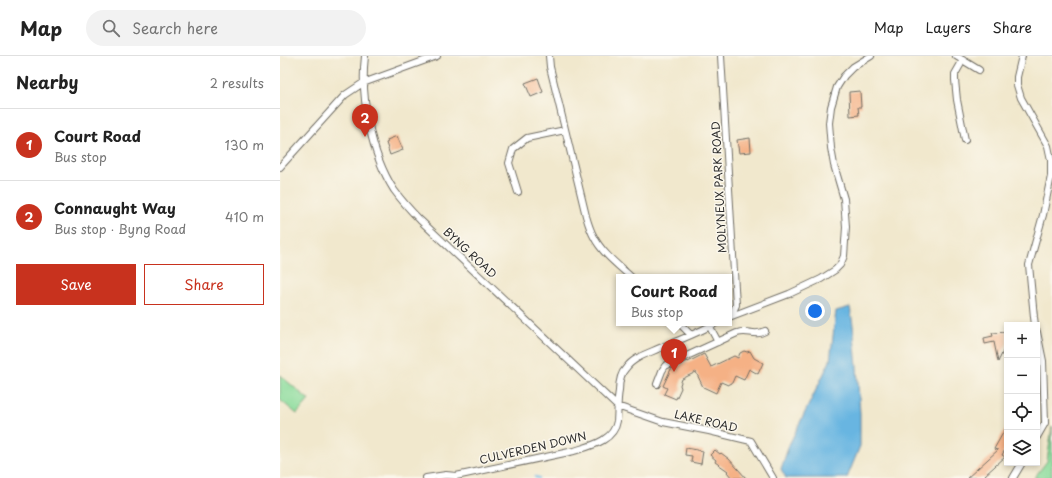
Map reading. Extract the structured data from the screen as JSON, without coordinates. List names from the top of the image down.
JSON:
{
  "streets": {
    "street": [
      "MOLYNEUX PARK ROAD",
      "BYNG ROAD",
      "LAKE ROAD",
      "CULVERDEN DOWN"
    ]
  },
  "crossings": [
    ["BYNG ROAD", "LAKE ROAD"],
    ["BYNG ROAD", "CULVERDEN DOWN"],
    ["LAKE ROAD", "CULVERDEN DOWN"]
  ],
  "page": {
    "header": "Map",
    "search": "Search here",
    "nav": ["Map", "Layers", "Share"],
    "heading": ["Nearby", "2 results"],
    "pins": ["2", "1"],
    "list": [
      {
        "mark": "1",
        "name": "Court Road",
        "note": "Bus stop",
        "value": "130 m"
      },
      {
        "mark": "2",
        "name": "Connaught Way",
        "note": "Bus stop · Byng Road",
        "value": "410 m"
      }
    ],
    "buttons": ["Save", "Share"],
    "popup": ["Court Road", "Bus stop"],
    "map_buttons": ["+", "−"]
  }
}
